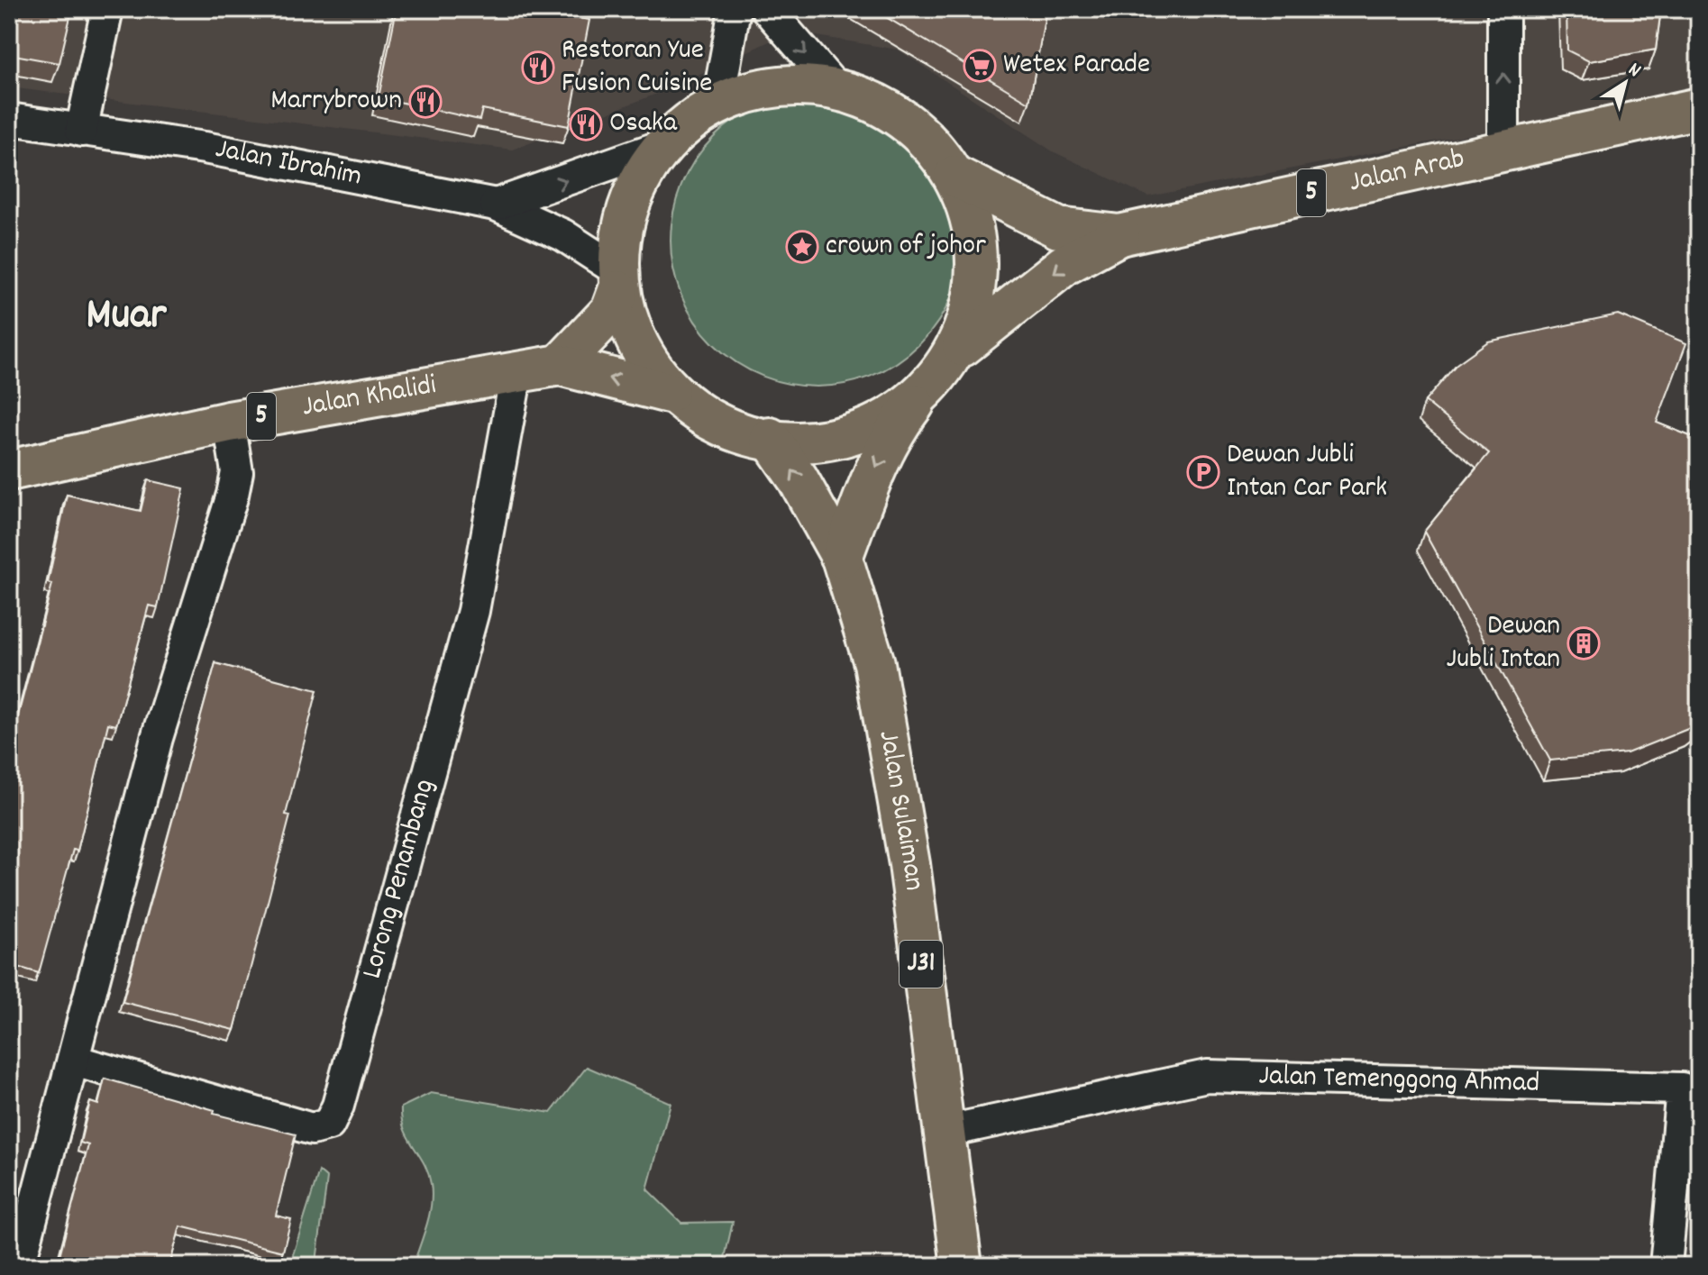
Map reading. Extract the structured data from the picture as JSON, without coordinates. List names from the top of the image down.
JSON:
{
  "streets": {
    "main road": [
      "Jalan Arab",
      "5",
      "Jalan Khalidi",
      "Jalan Sulaiman",
      "J31"
    ],
    "street": ["Jalan Ibrahim", "Lorong Penambang", "Jalan Temenggong Ahmad"]
  },
  "crossings": [
    ["Jalan Arab", "5"],
    ["5", "Jalan Khalidi"],
    ["5", "J31"],
    ["Jalan Khalidi", "Lorong Penambang"],
    ["Jalan Sulaiman", "J31"],
    ["Jalan Sulaiman", "Jalan Temenggong Ahmad"]
  ],
  "districts": ["Muar"],
  "places": {
    "supermarket": ["Wetex Parade"],
    "restaurant": ["Restoran Yue Fusion Cuisine", "Marrybrown", "Osaka"],
    "place": ["crown of johor"],
    "parking": ["Dewan Jubli Intan Car Park"],
    "building": ["Dewan Jubli Intan"]
  },
  "north": "top right"
}
